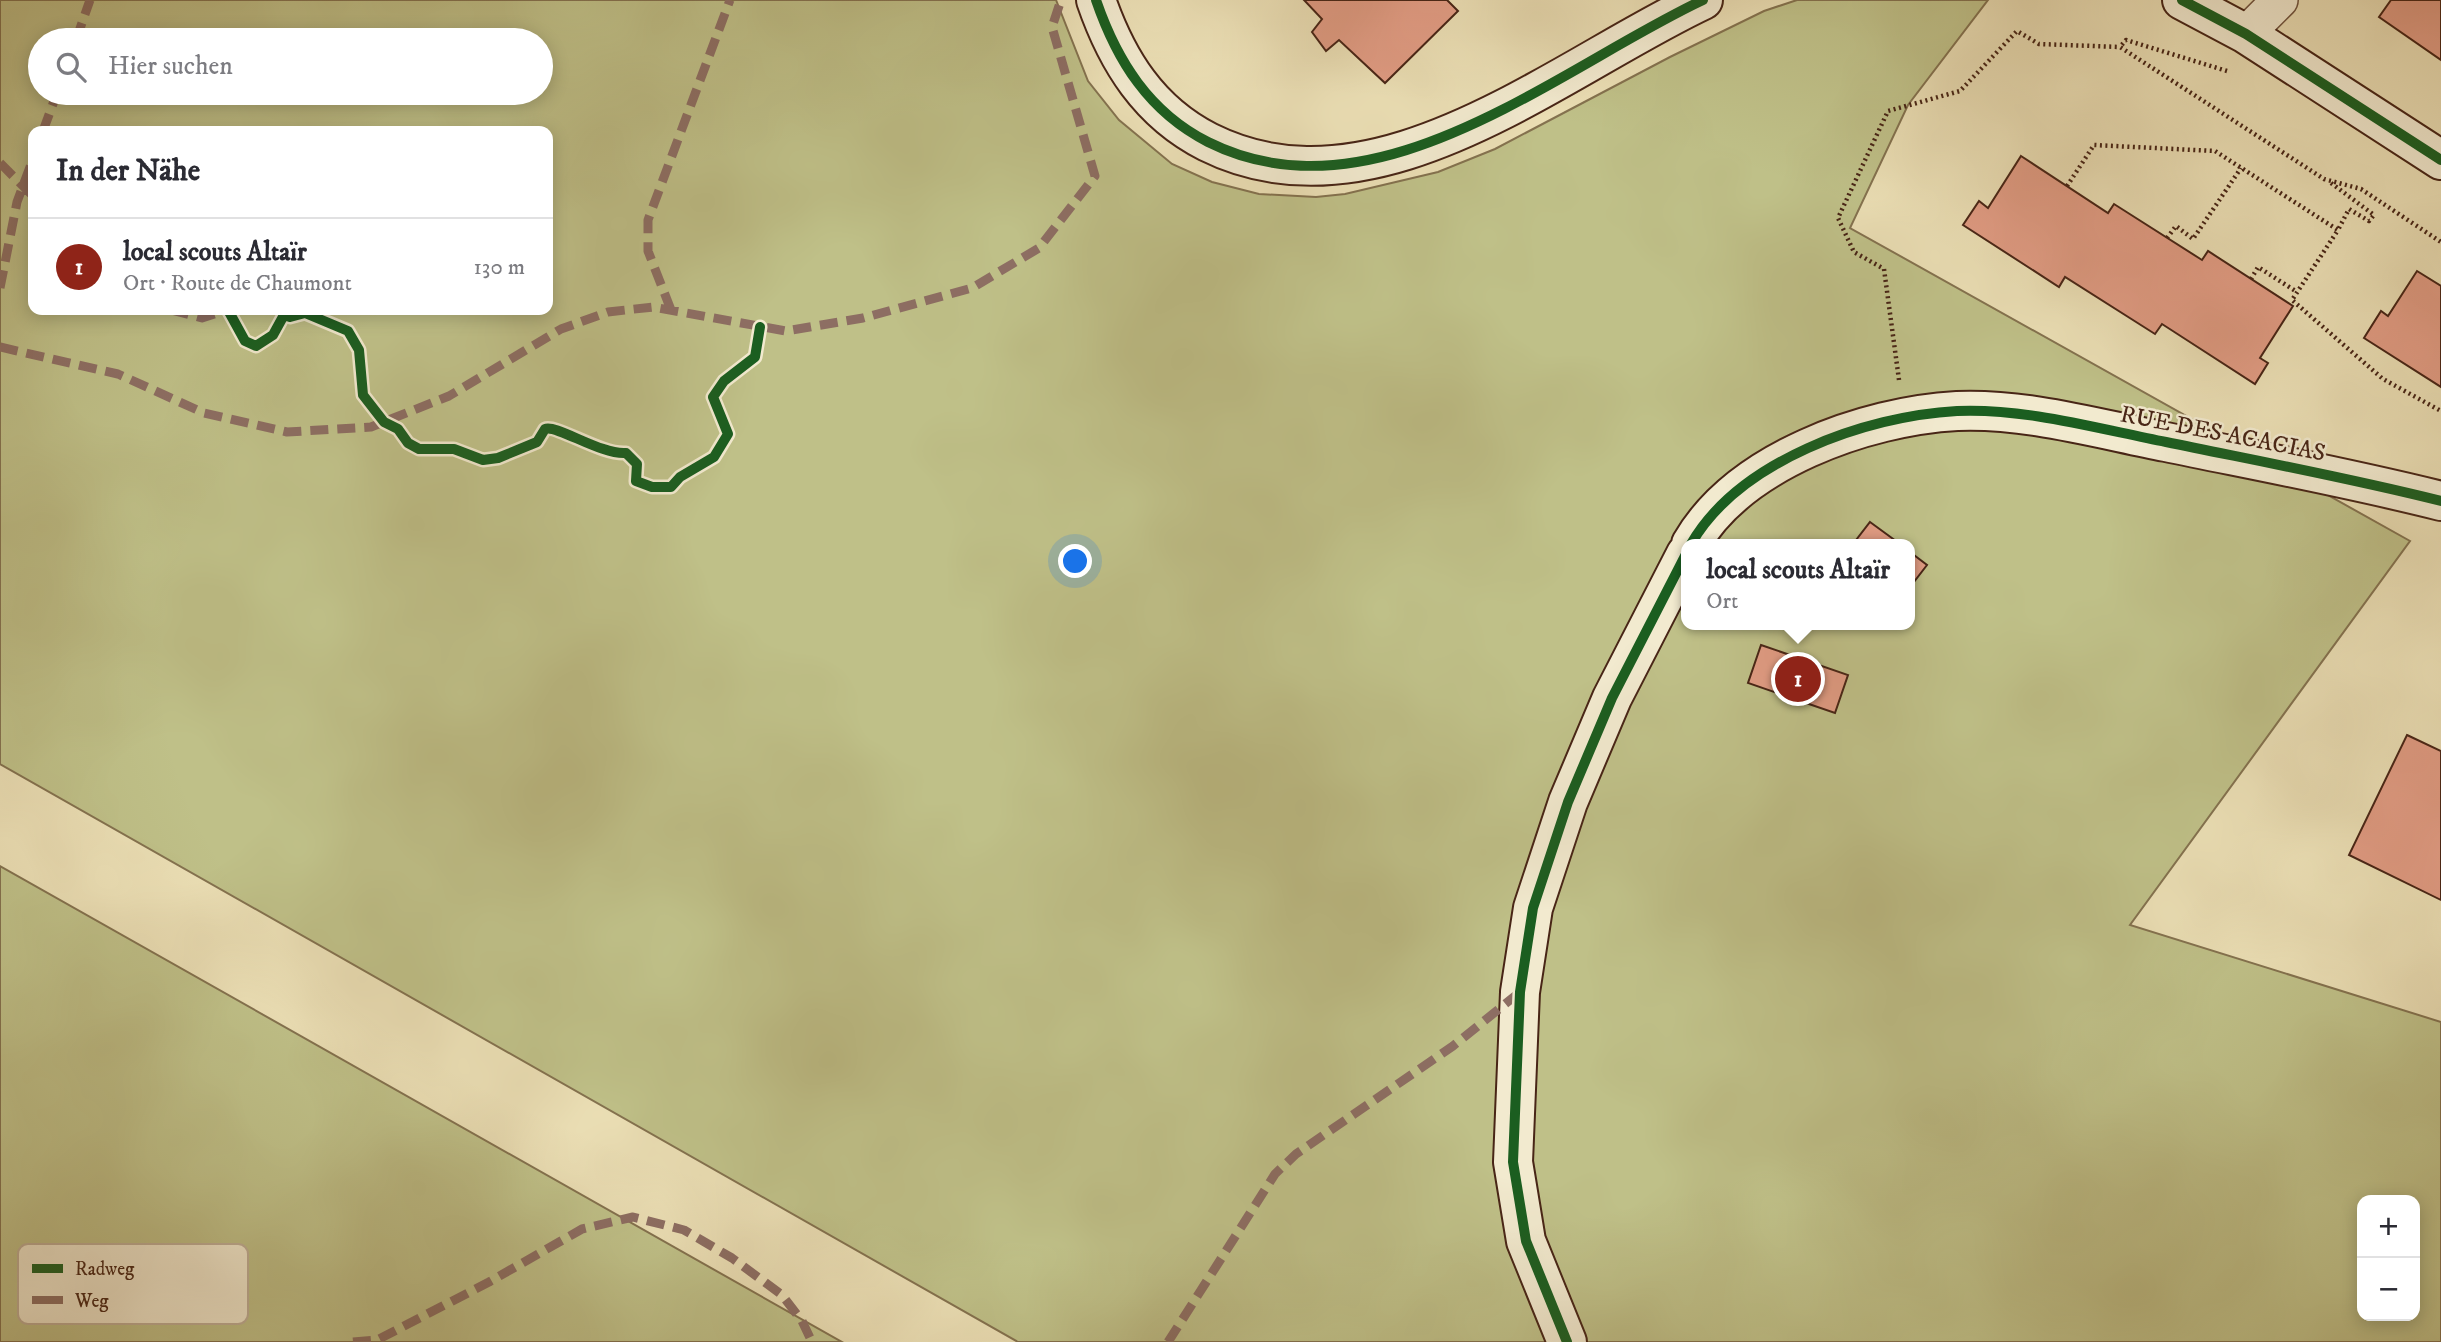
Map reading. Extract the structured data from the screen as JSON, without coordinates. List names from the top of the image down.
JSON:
{
  "streets": {
    "street": ["RUE DES ACACIAS"]
  },
  "legend": ["Radweg", "Weg"],
  "page": {
    "search": "Hier suchen",
    "heading": "In der Nähe",
    "list": [
      {
        "mark": "1",
        "name": "local scouts Altaïr",
        "note": "Ort · Route de Chaumont",
        "value": "130 m"
      }
    ],
    "popup": ["local scouts Altaïr", "Ort"],
    "pins": "1",
    "map_buttons": ["+", "−"]
  }
}
